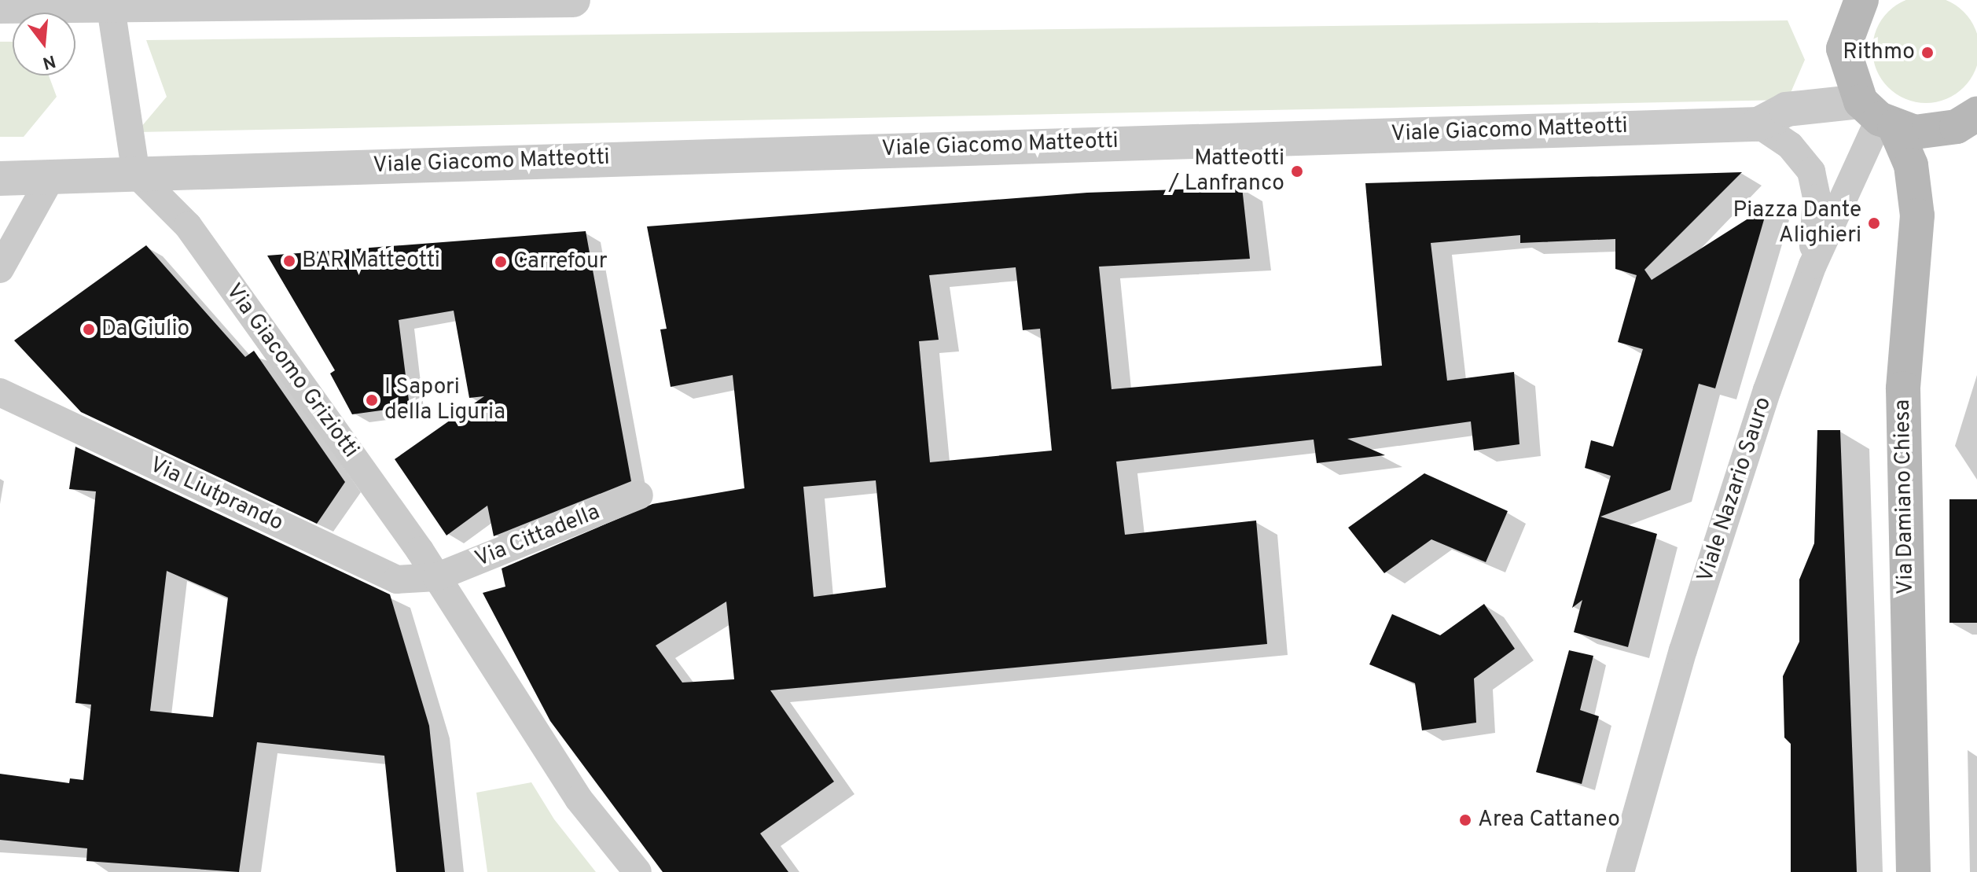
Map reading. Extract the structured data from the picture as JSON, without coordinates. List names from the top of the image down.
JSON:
{
  "streets": {
    "main road": ["Via Damiano Chiesa"],
    "street": [
      "Viale Giacomo Matteotti",
      "Via Giacomo Griziotti",
      "Viale Nazario Sauro",
      "Via Liutprando",
      "Via Cittadella"
    ]
  },
  "crossings": [
    ["Viale Giacomo Matteotti", "Via Giacomo Griziotti"],
    ["Viale Giacomo Matteotti", "Viale Nazario Sauro"],
    ["Viale Giacomo Matteotti", "Via Damiano Chiesa"],
    ["Via Giacomo Griziotti", "Via Liutprando"],
    ["Via Giacomo Griziotti", "Via Cittadella"],
    ["Viale Nazario Sauro", "Via Damiano Chiesa"],
    ["Via Liutprando", "Via Cittadella"]
  ],
  "places": [
    "Rithmo",
    "Matteotti / Lanfranco",
    "Piazza Dante Alighieri",
    "BAR Matteotti",
    "Carrefour",
    "Da Giulio",
    "I Sapori della Liguria",
    "Area Cattaneo"
  ],
  "north": "bottom"
}
